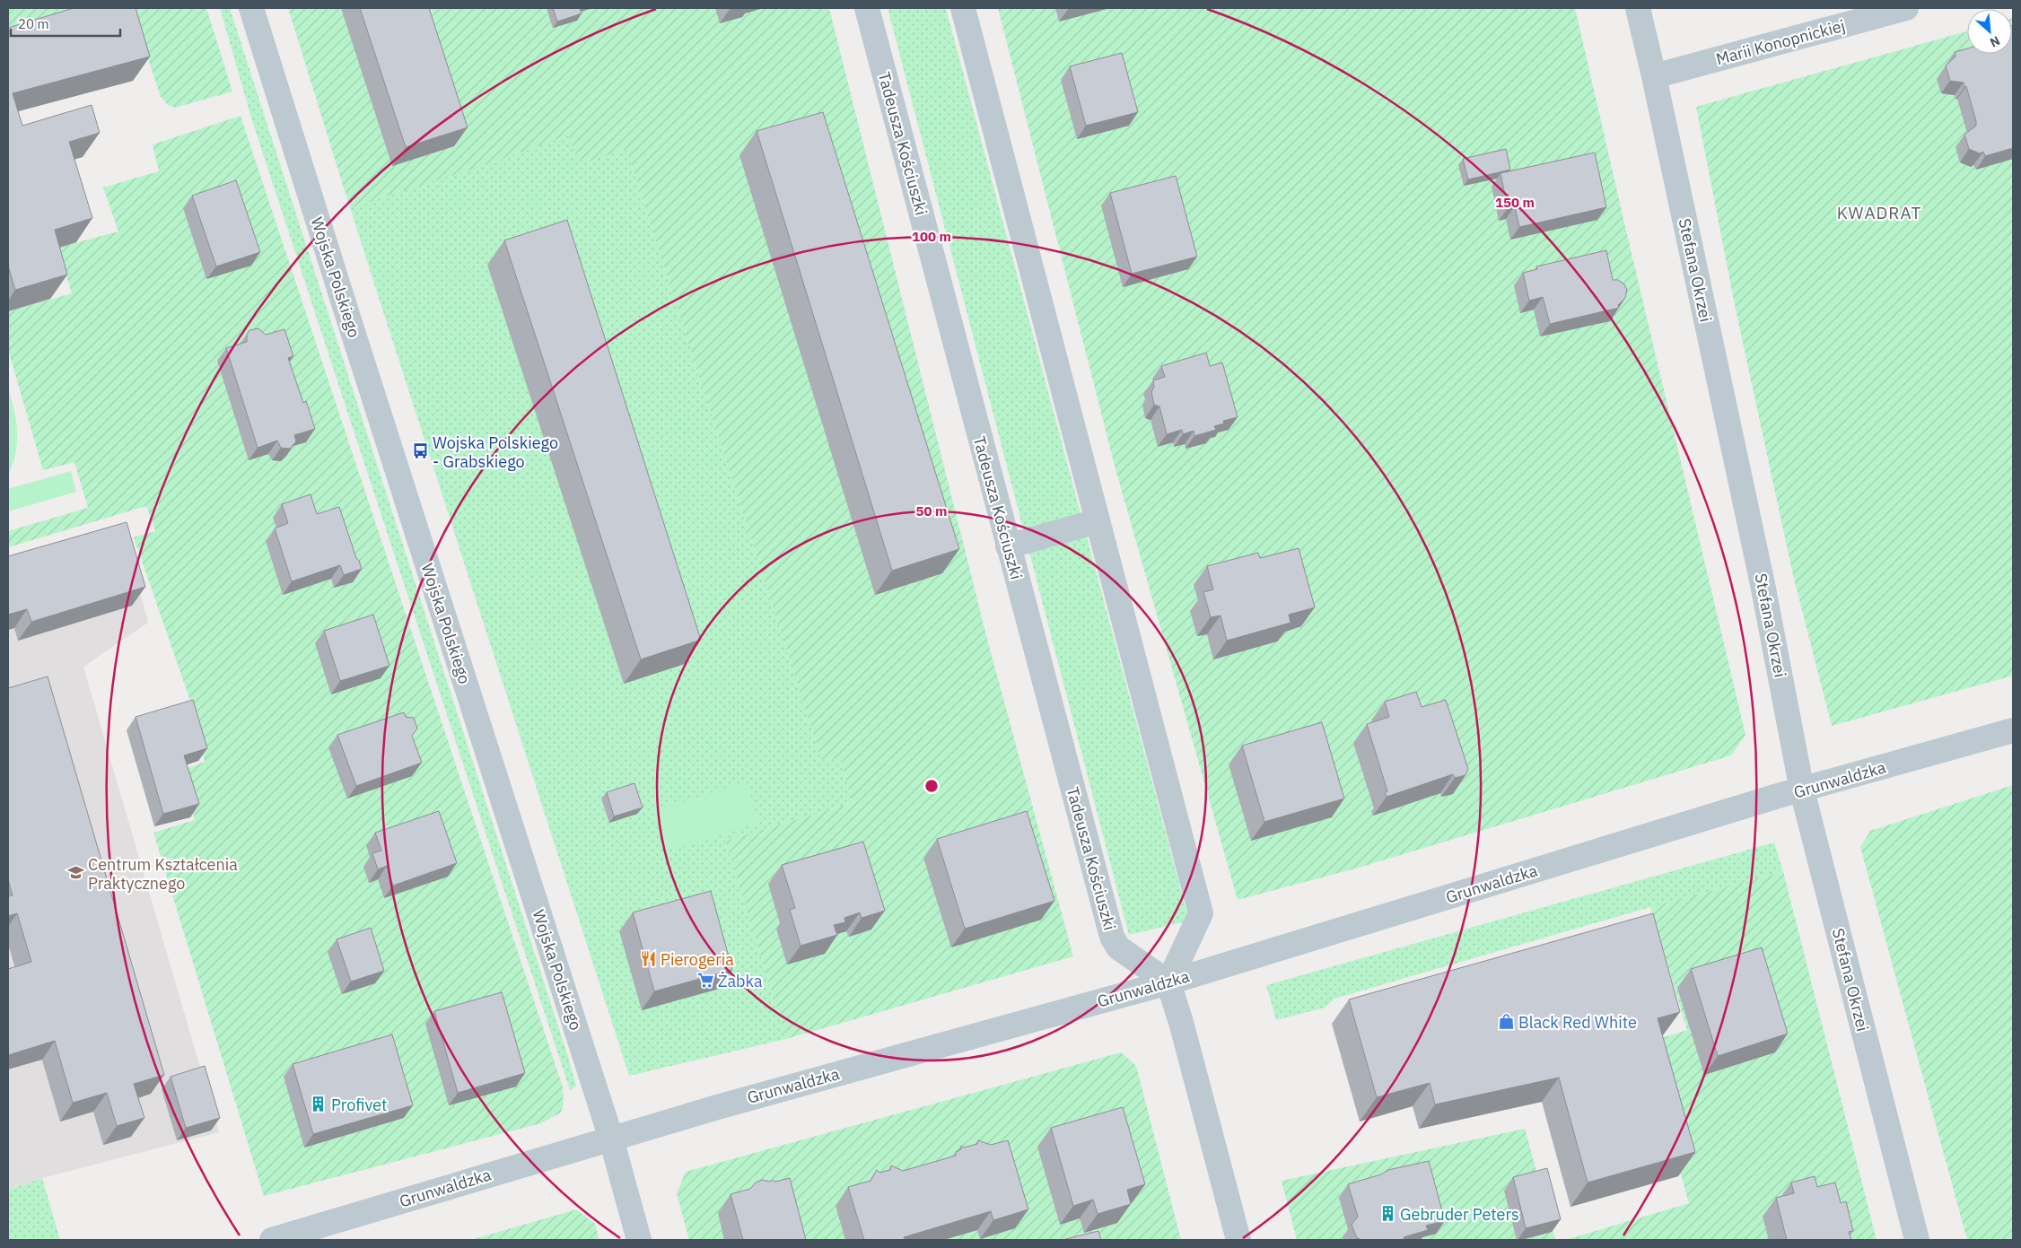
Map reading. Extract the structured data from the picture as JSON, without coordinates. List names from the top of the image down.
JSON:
{
  "streets": {
    "street": [
      "Marii Konopnickiej",
      "Tadeusza Kościuszki",
      "Stefana Okrzei",
      "Wojska Polskiego",
      "Grunwaldzka"
    ]
  },
  "crossings": [
    ["Marii Konopnickiej", "Stefana Okrzei"],
    ["Tadeusza Kościuszki", "Grunwaldzka"],
    ["Stefana Okrzei", "Grunwaldzka"],
    ["Wojska Polskiego", "Grunwaldzka"]
  ],
  "districts": ["KWADRAT"],
  "places": {
    "bus stop": ["Wojska Polskiego - Grabskiego"],
    "school or university": ["Centrum Kształcenia Praktycznego"],
    "restaurant": ["Pierogeria"],
    "supermarket": ["Żabka"],
    "shop": ["Black Red White"],
    "building": ["Profivet", "Gebruder Peters"]
  },
  "scale_bar": "20 m",
  "north": "bottom right",
  "rings": ["150 m", "100 m", "50 m"]
}
